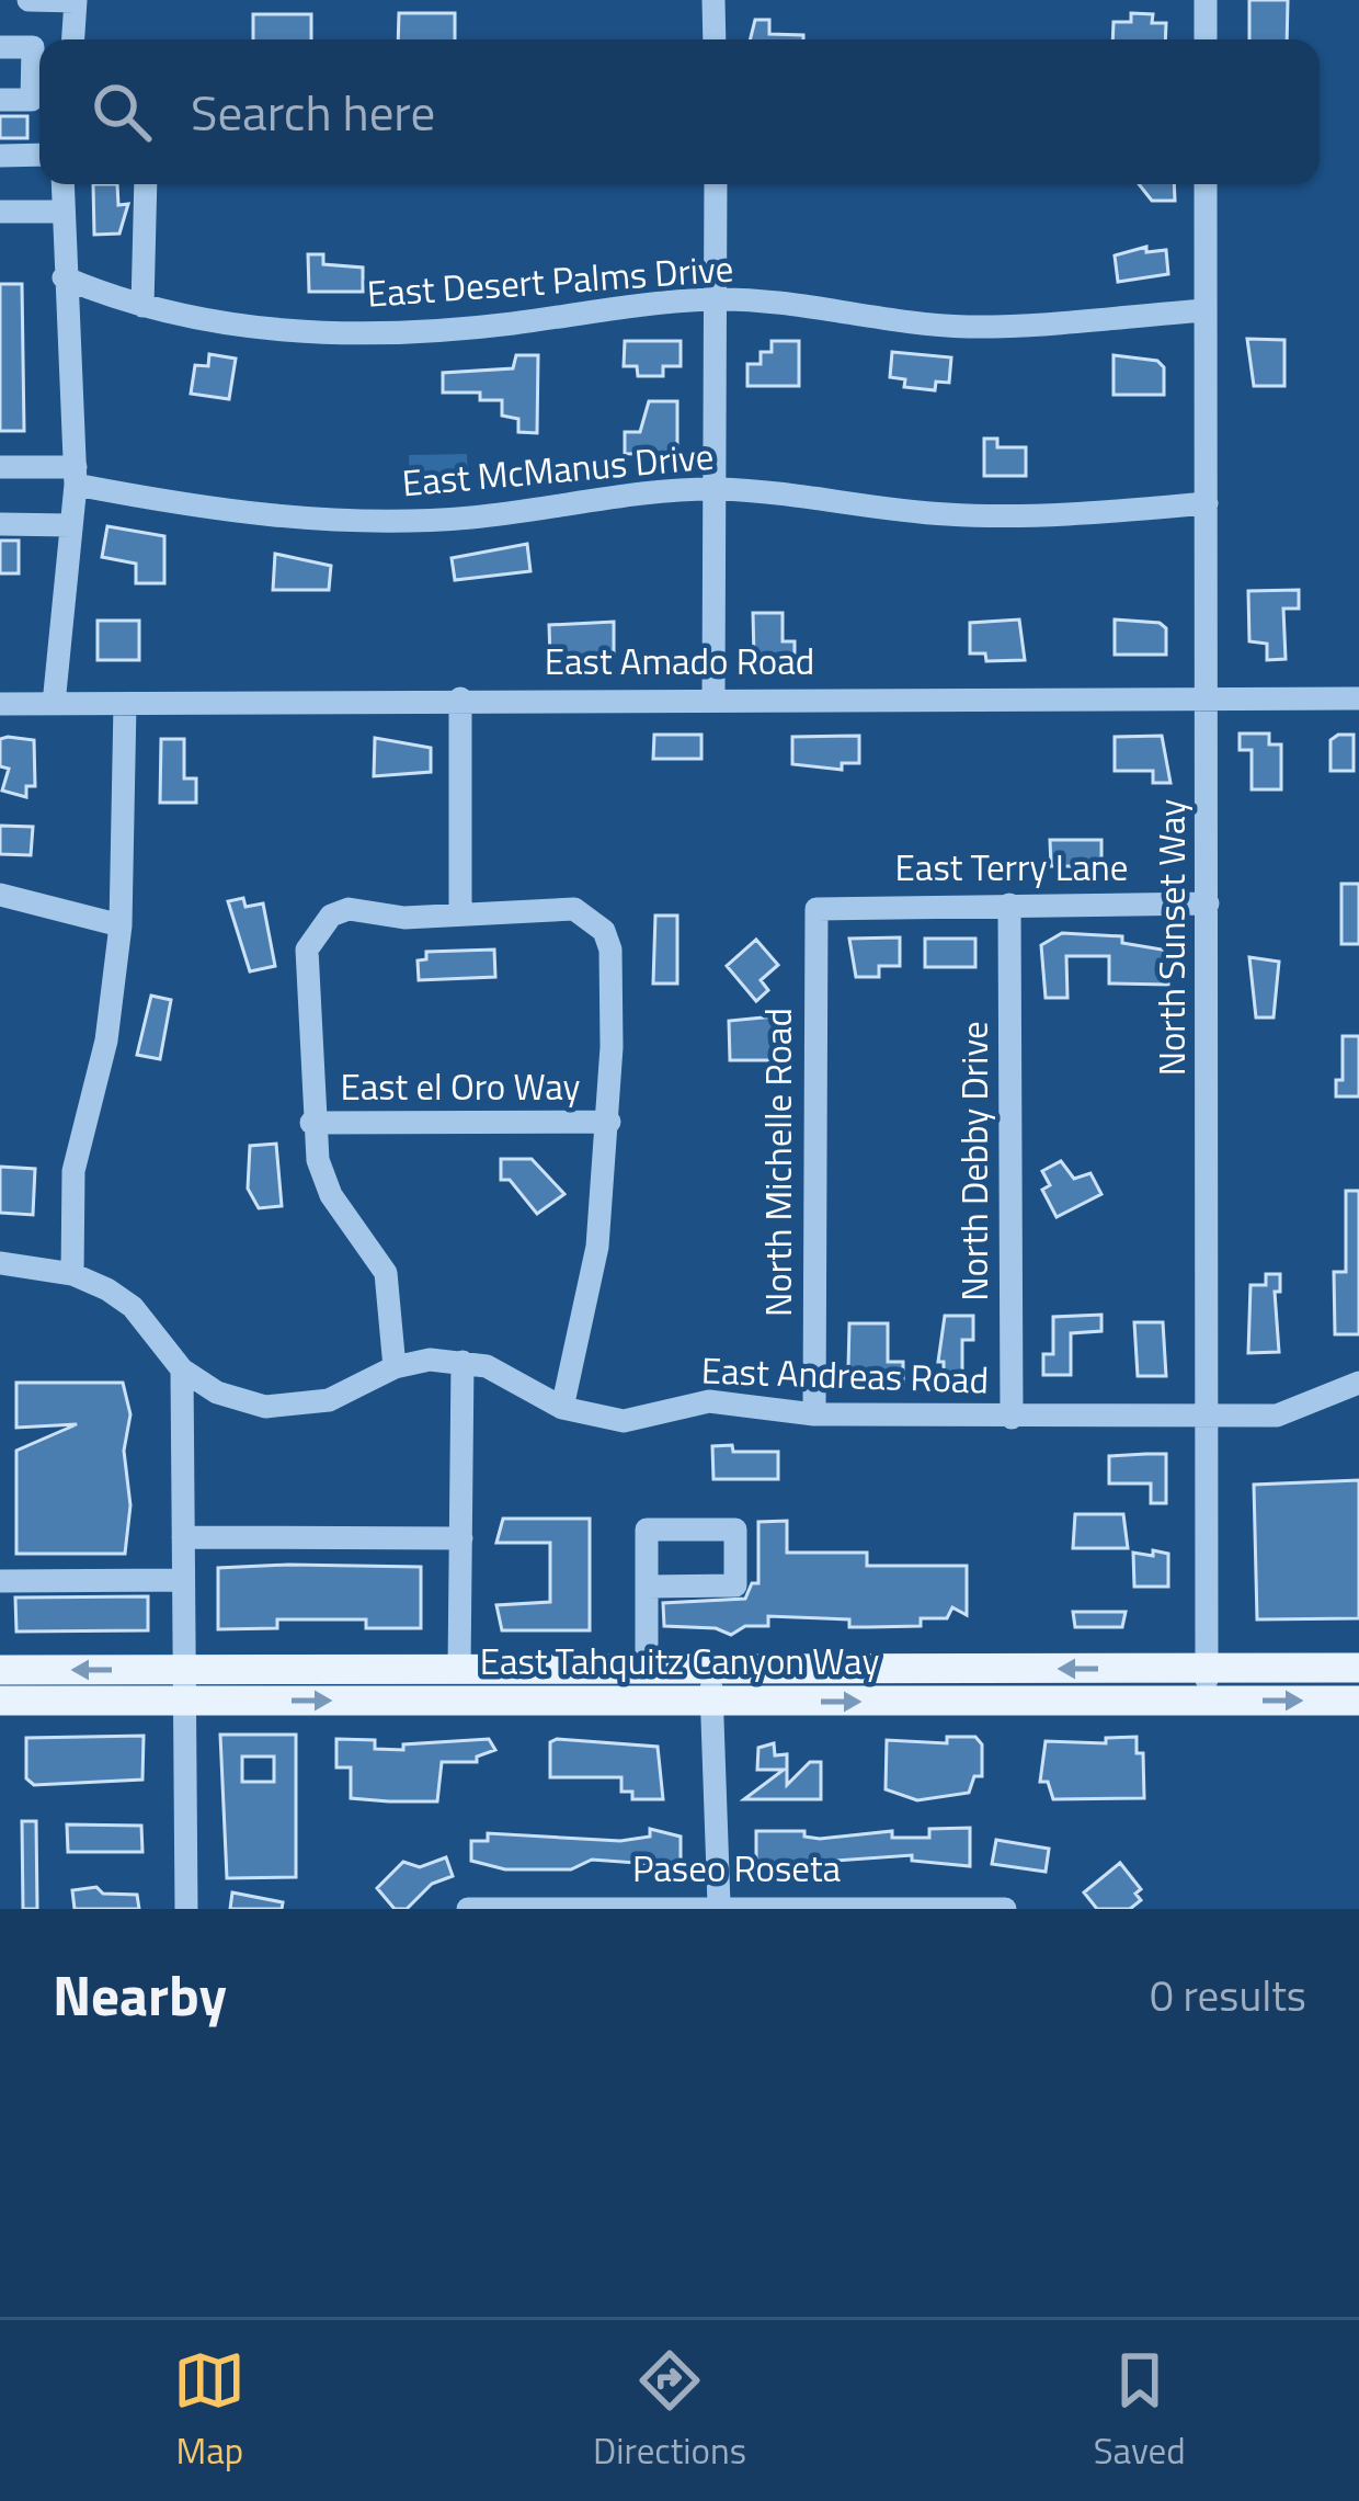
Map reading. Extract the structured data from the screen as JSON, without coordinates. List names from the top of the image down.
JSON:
{
  "streets": {
    "main road": ["East Tahquitz Canyon Way"],
    "street": [
      "East Desert Palms Drive",
      "East McManus Drive",
      "East Amado Road",
      "East Terry Lane",
      "North Sunset Way",
      "East el Oro Way",
      "North Debby Drive",
      "North Michelle Road",
      "East Andreas Road",
      "Paseo Roseta"
    ]
  },
  "crossings": [
    ["East Desert Palms Drive", "North Sunset Way"],
    ["East McManus Drive", "North Sunset Way"],
    ["East Amado Road", "North Sunset Way"],
    ["East Terry Lane", "North Sunset Way"],
    ["East Terry Lane", "North Debby Drive"],
    ["East Terry Lane", "North Michelle Road"],
    ["North Sunset Way", "East Andreas Road"],
    ["North Sunset Way", "East Tahquitz Canyon Way"],
    ["North Debby Drive", "East Andreas Road"],
    ["North Michelle Road", "East Andreas Road"]
  ],
  "page": {
    "search": "Search here",
    "heading": ["Nearby", "0 results"],
    "nav": ["Map", "Directions", "Saved"]
  }
}
